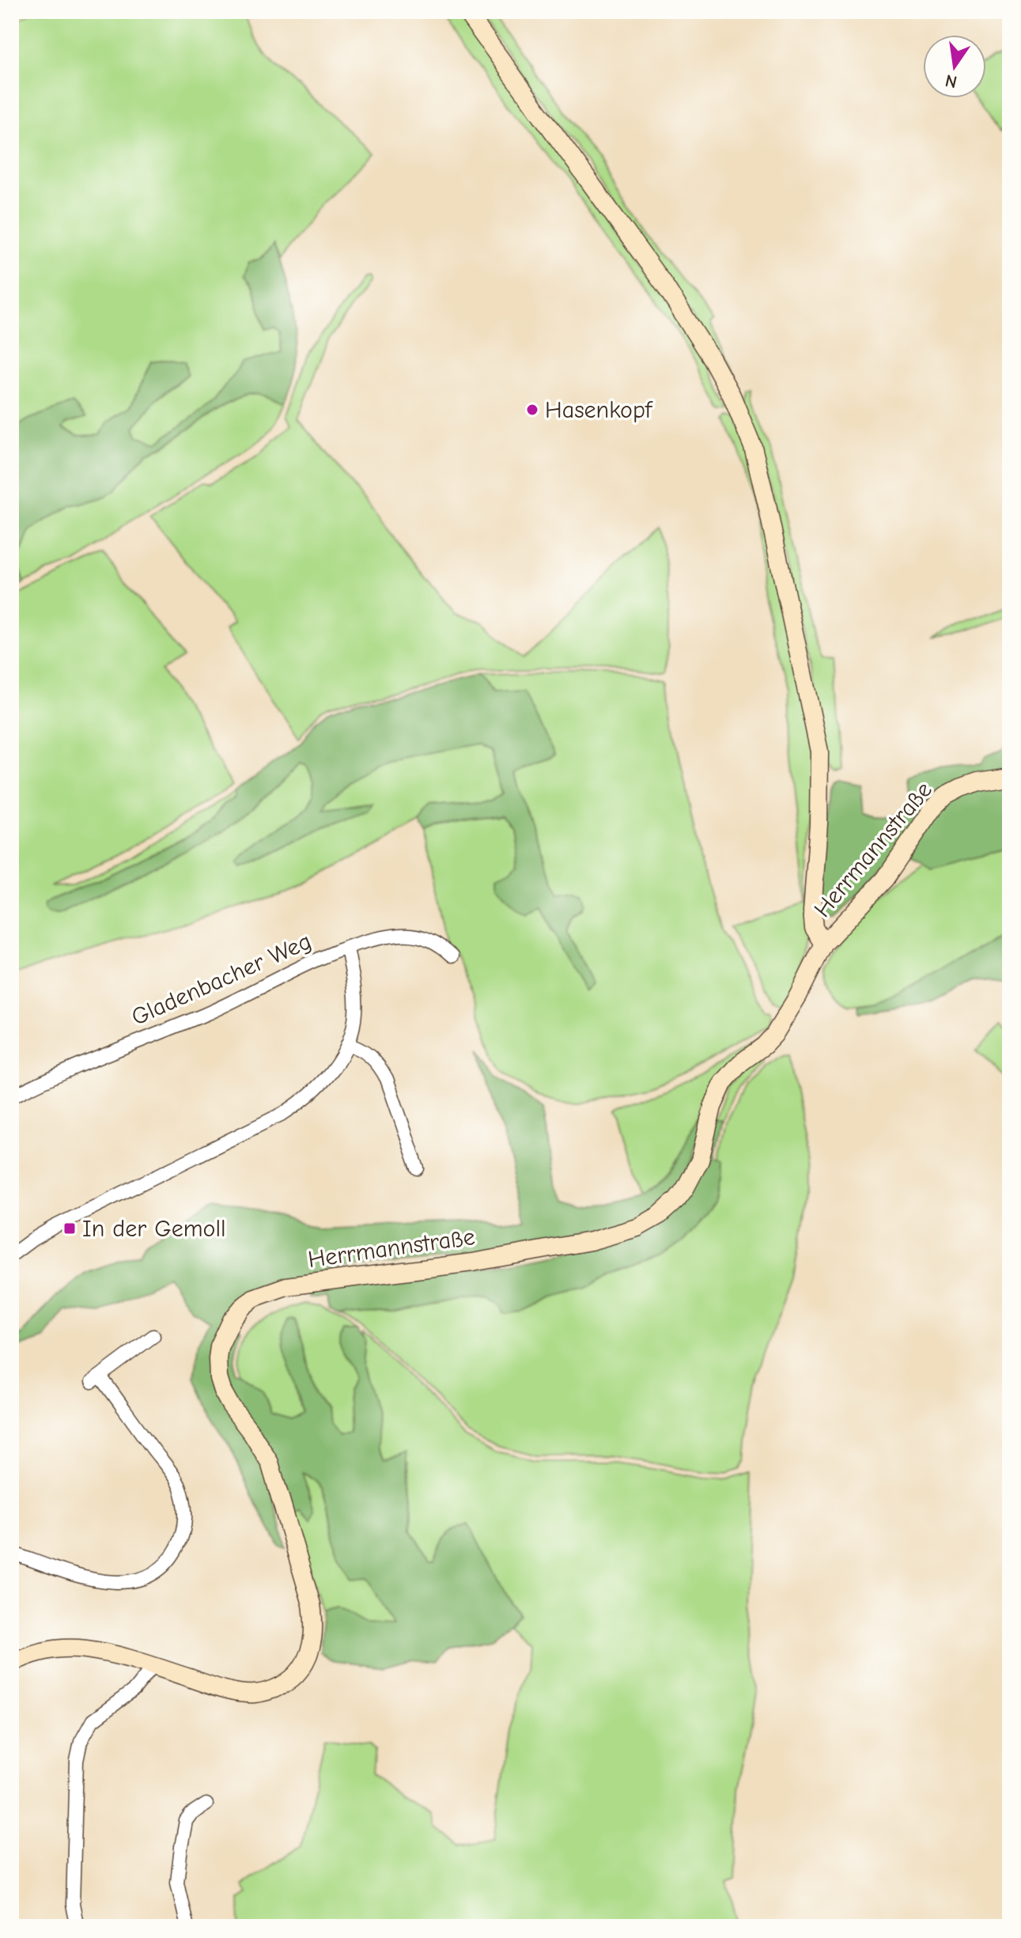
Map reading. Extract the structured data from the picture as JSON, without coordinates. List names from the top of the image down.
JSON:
{
  "streets": {
    "street": ["Herrmannstraße", "Gladenbacher Weg"]
  },
  "places": {
    "other": ["Hasenkopf"],
    "transit": ["In der Gemoll"]
  },
  "north": "bottom"
}
